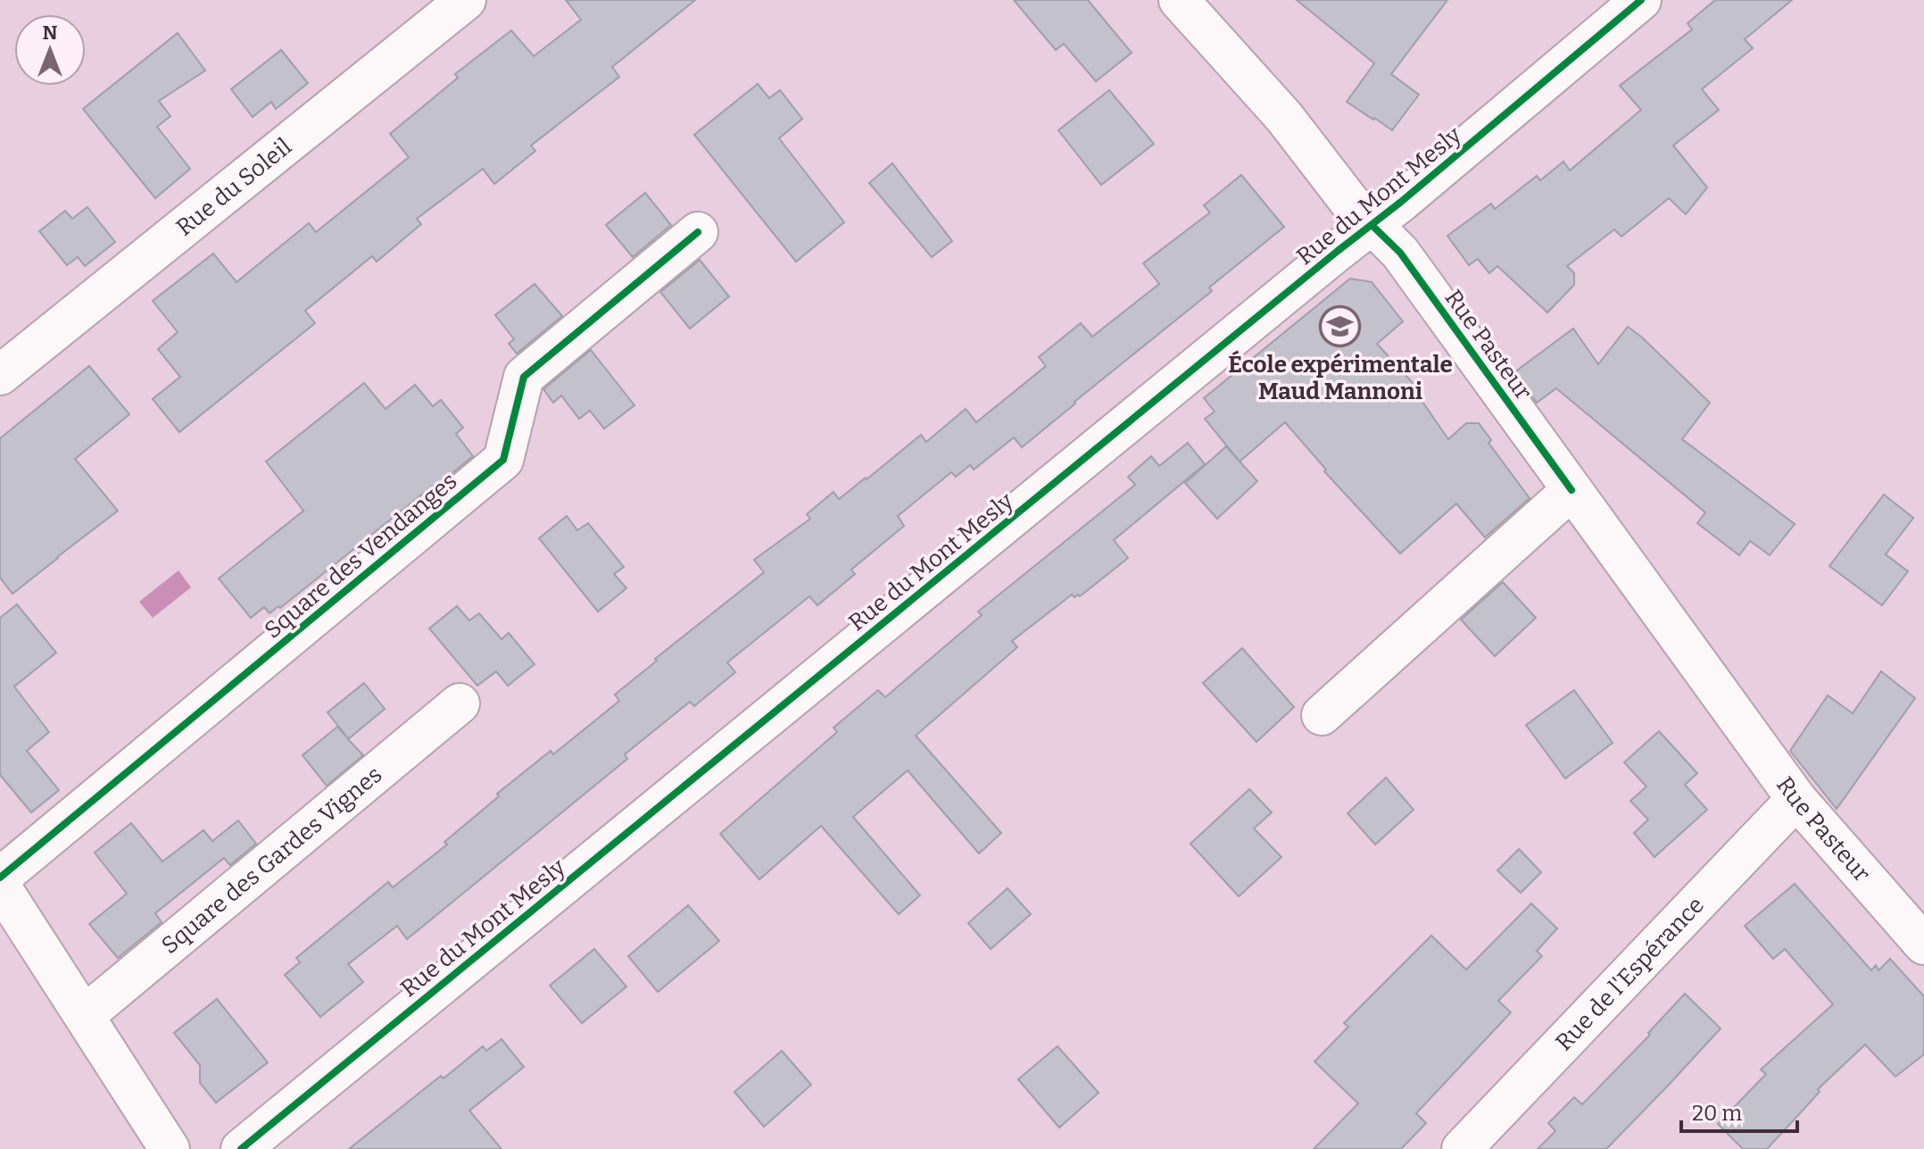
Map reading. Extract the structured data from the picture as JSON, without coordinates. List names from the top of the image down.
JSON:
{
  "streets": {
    "street": [
      "Rue du Soleil",
      "Rue du Mont Mesly",
      "Rue Pasteur",
      "Square des Vendanges",
      "Square des Gardes Vignes",
      "Rue de l'Espérance"
    ]
  },
  "crossings": [
    ["Rue du Mont Mesly", "Rue Pasteur"],
    ["Rue Pasteur", "Rue de l'Espérance"]
  ],
  "places": {
    "school or university": ["École expérimentale Maud Mannoni"]
  },
  "scale_bar": "20 m",
  "north": "top"
}
